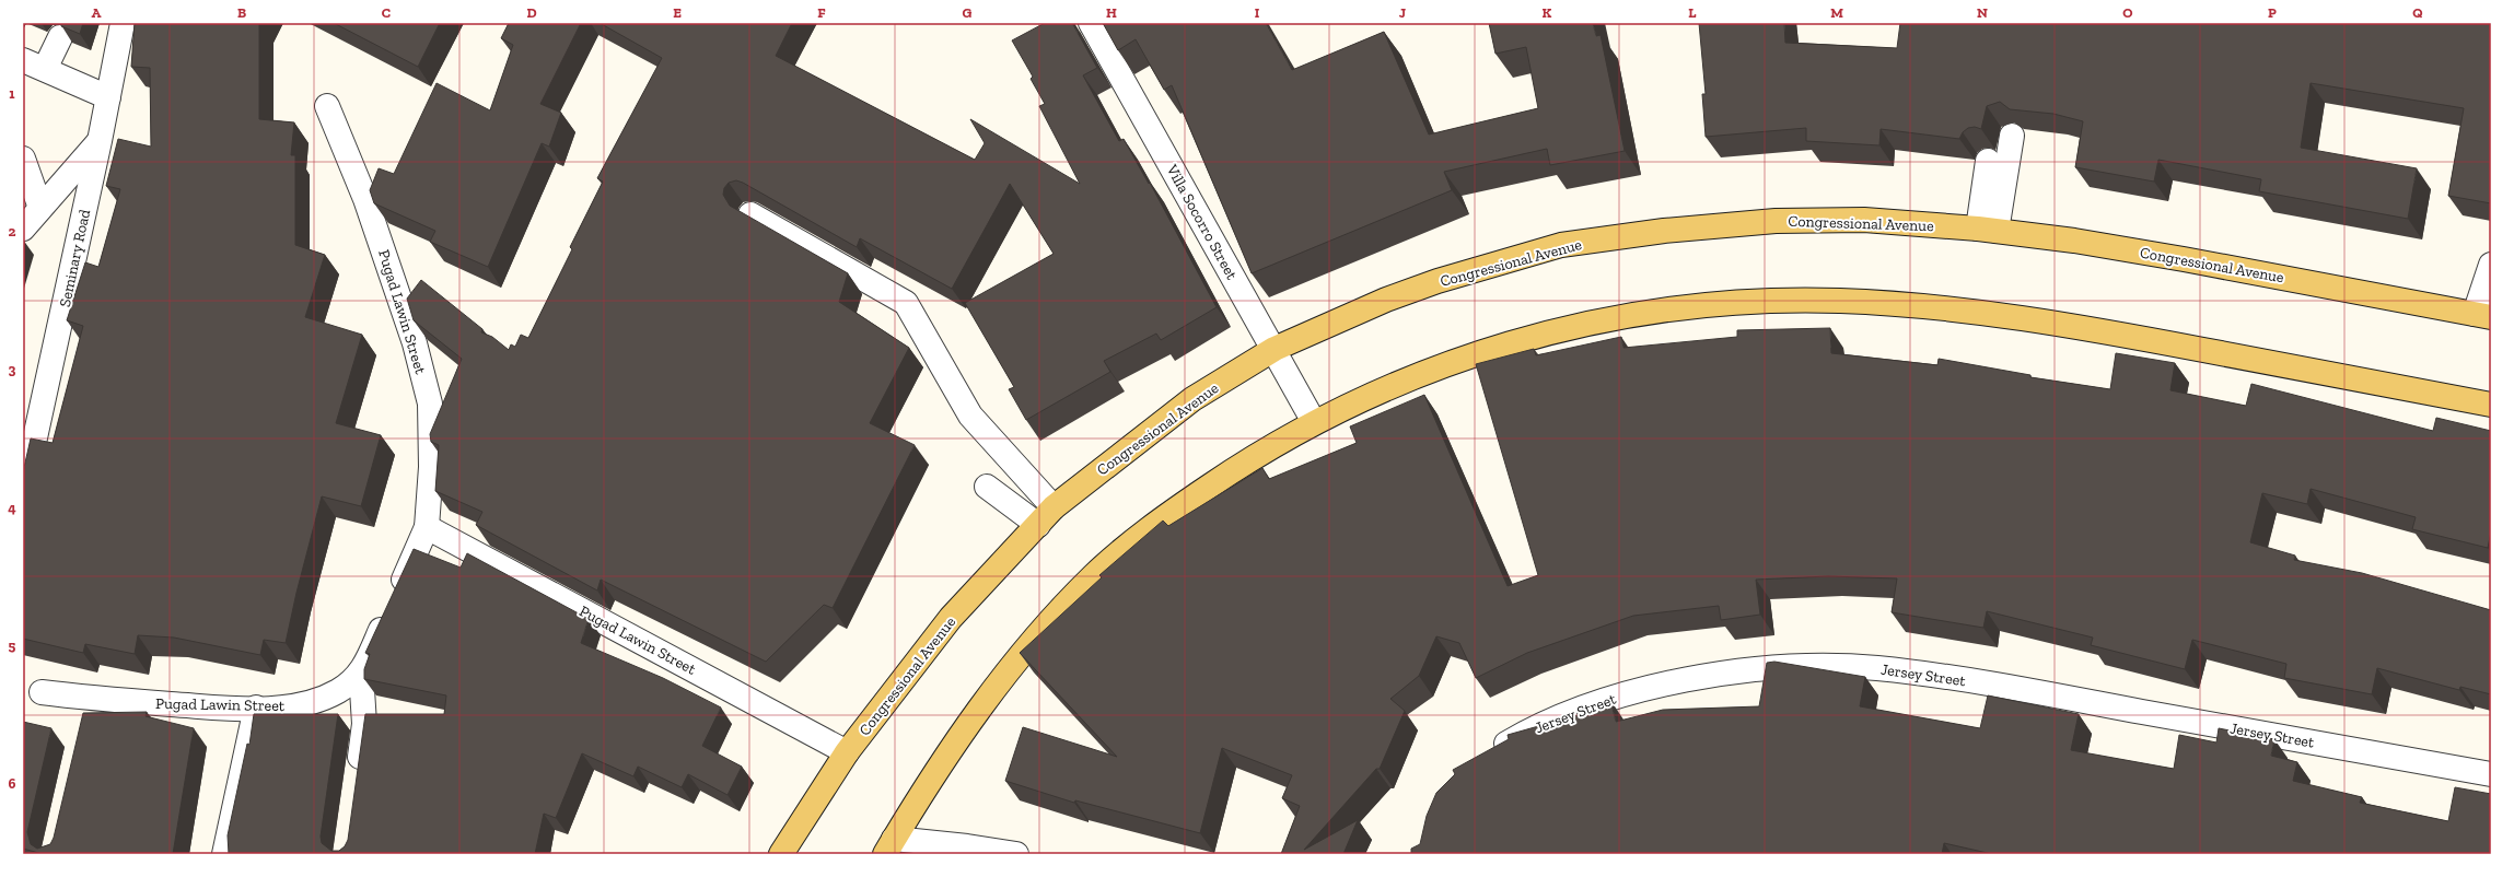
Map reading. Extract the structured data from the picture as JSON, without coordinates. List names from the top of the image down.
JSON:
{
  "streets": {
    "main road": ["Congressional Avenue"],
    "street": [
      "Villa Socorro Street",
      "Seminary Road",
      "Pugad Lawin Street",
      "Jersey Street"
    ]
  },
  "crossings": [
    ["Villa Socorro Street", "Congressional Avenue"],
    ["Congressional Avenue", "Pugad Lawin Street"]
  ],
  "grid": {
    "columns": [
      "A",
      "B",
      "C",
      "D",
      "E",
      "F",
      "G",
      "H",
      "I",
      "J",
      "K",
      "L",
      "M",
      "N",
      "O",
      "P",
      "Q"
    ],
    "rows": [
      "1",
      "2",
      "3",
      "4",
      "5",
      "6"
    ]
  }
}
